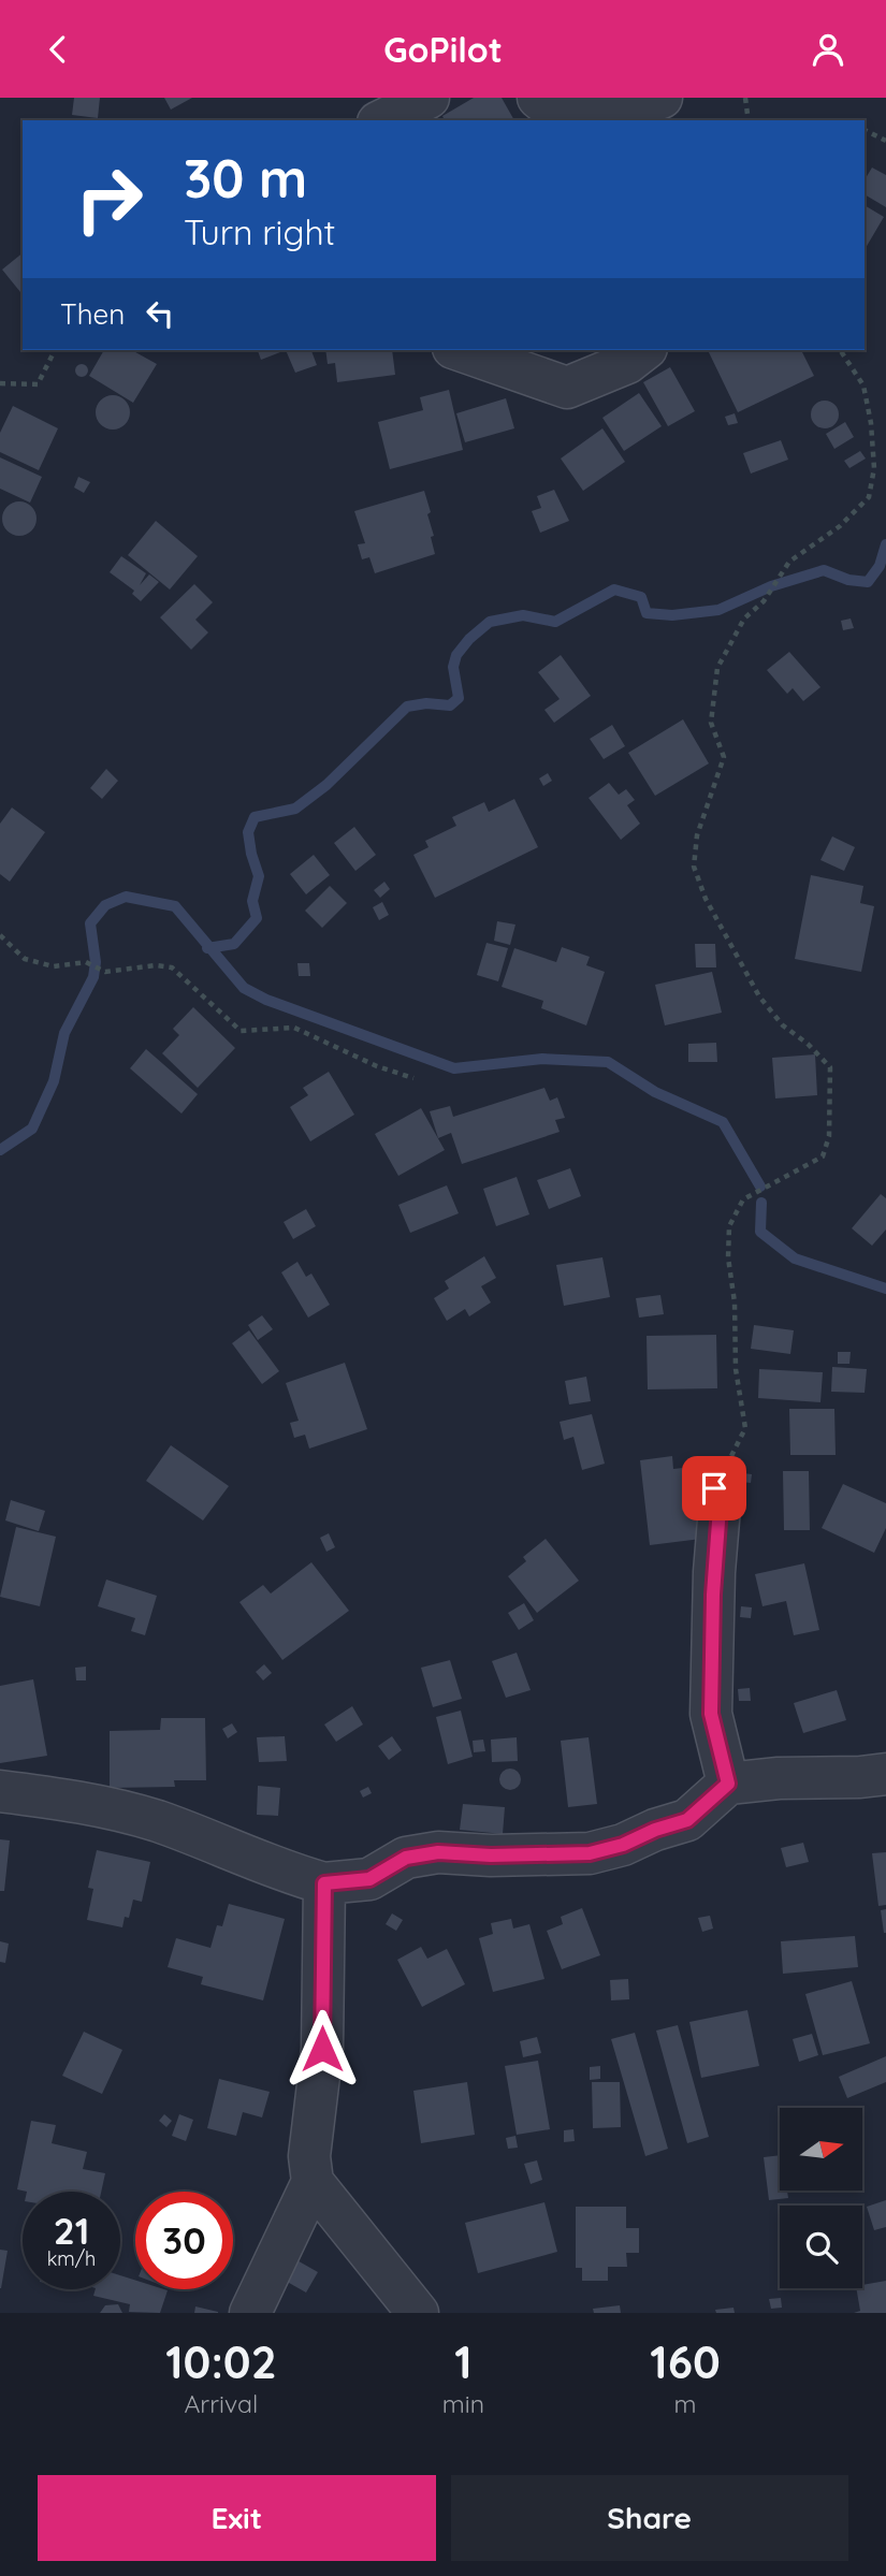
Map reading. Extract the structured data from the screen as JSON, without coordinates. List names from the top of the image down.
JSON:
{
  "north": "right",
  "page": {
    "header": "GoPilot",
    "turn": ["30 m", "Turn right"],
    "then": "Then",
    "speed": "21 km/h",
    "limit": "30",
    "eta": [
      "10:02",
      "Arrival",
      "1",
      "min",
      "160",
      "m"
    ],
    "buttons": ["Exit", "Share"]
  }
}
